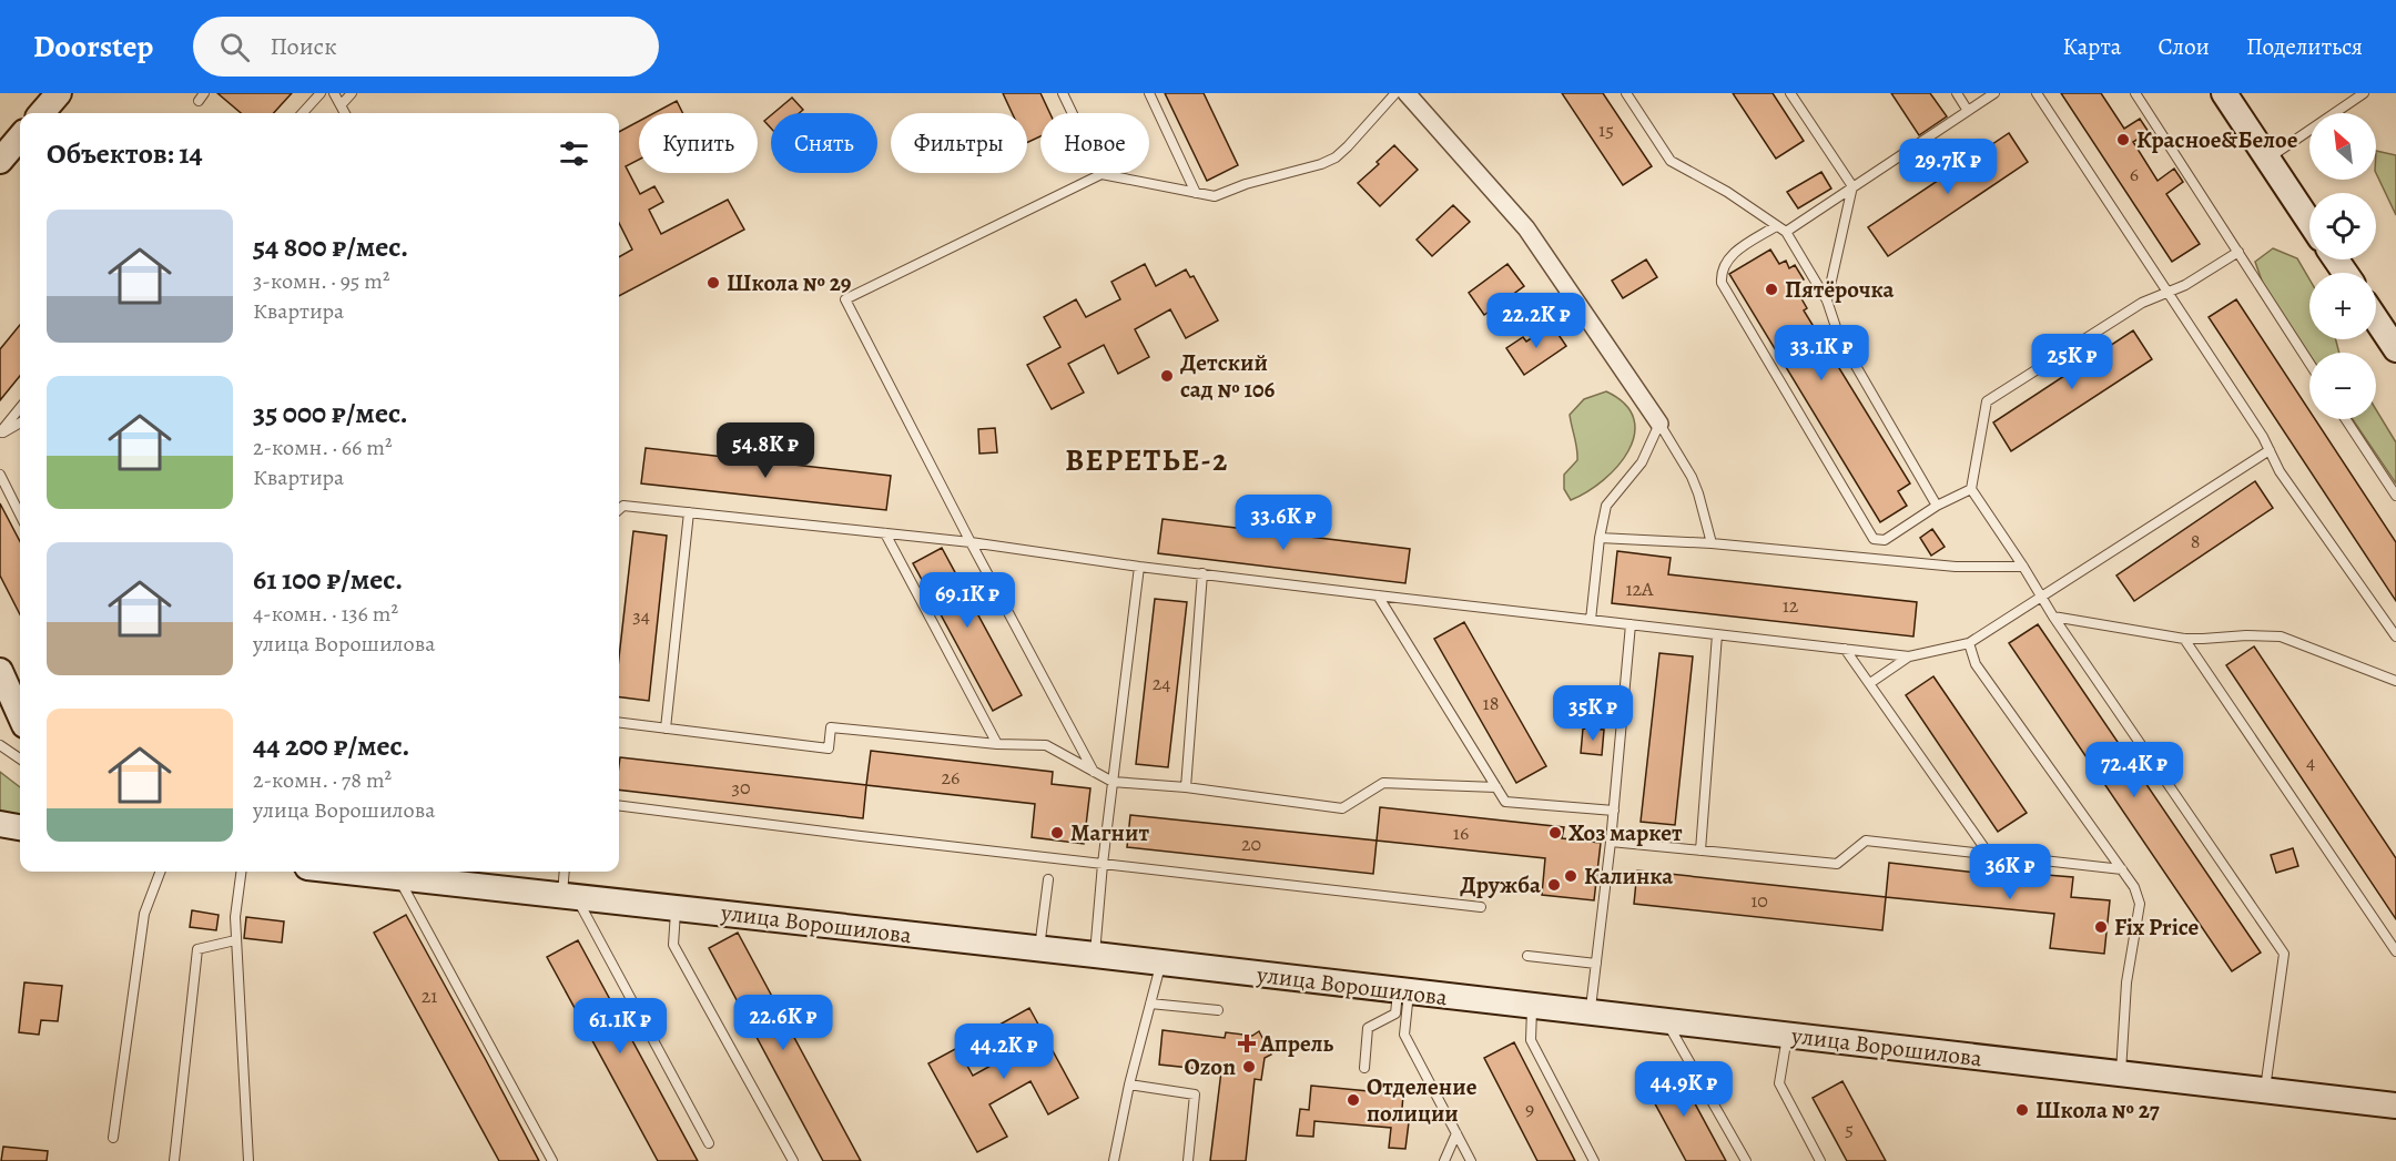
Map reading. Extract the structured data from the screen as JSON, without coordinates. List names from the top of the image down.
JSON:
{
  "streets": {
    "main road": ["улица Ворошилова"]
  },
  "districts": ["ВЕРЕТЬЕ-2"],
  "places": {
    "other": [
      "Красное&Белое",
      "Школа № 29",
      "Пятёрочка",
      "Детский сад № 106",
      "Магнит",
      "Хоз маркет",
      "Калинка",
      "Дружба",
      "Fix Price",
      "Ozon",
      "Отделение полиции",
      "Школа № 27"
    ],
    "health": ["Апрель"]
  },
  "house_numbers": [
    "15",
    "6",
    "8",
    "12А",
    "12",
    "34",
    "24",
    "18",
    "4",
    "26",
    "30",
    "16",
    "20",
    "10",
    "21",
    "9",
    "5"
  ],
  "north": "top left",
  "page": {
    "header": "Doorstep",
    "search": "Поиск",
    "nav": ["Карта", "Слои", "Поделиться"],
    "map_buttons": ["+", "−"],
    "chip": [
      "Купить",
      "Снять",
      "Фильтры",
      "Новое"
    ],
    "heading": "Объектов: 14",
    "price": [
      "29.7K ₽",
      "22.2K ₽",
      "33.1K ₽",
      "25K ₽",
      "54.8K ₽",
      "33.6K ₽",
      "69.1K ₽",
      "35K ₽",
      "72.4K ₽",
      "36K ₽",
      "22.6K ₽",
      "61.1K ₽",
      "44.2K ₽",
      "44.9K ₽"
    ],
    "list": [
      {
        "name": "54 800 ₽/мес.",
        "note": "3-комн. · 95 m² · Квартира"
      },
      {
        "name": "35 000 ₽/мес.",
        "note": "2-комн. · 66 m² · Квартира"
      },
      {
        "name": "61 100 ₽/мес.",
        "note": "4-комн. · 136 m² · улица Ворошилова"
      },
      {
        "name": "44 200 ₽/мес.",
        "note": "2-комн. · 78 m² · улица Ворошилова"
      }
    ]
  }
}
